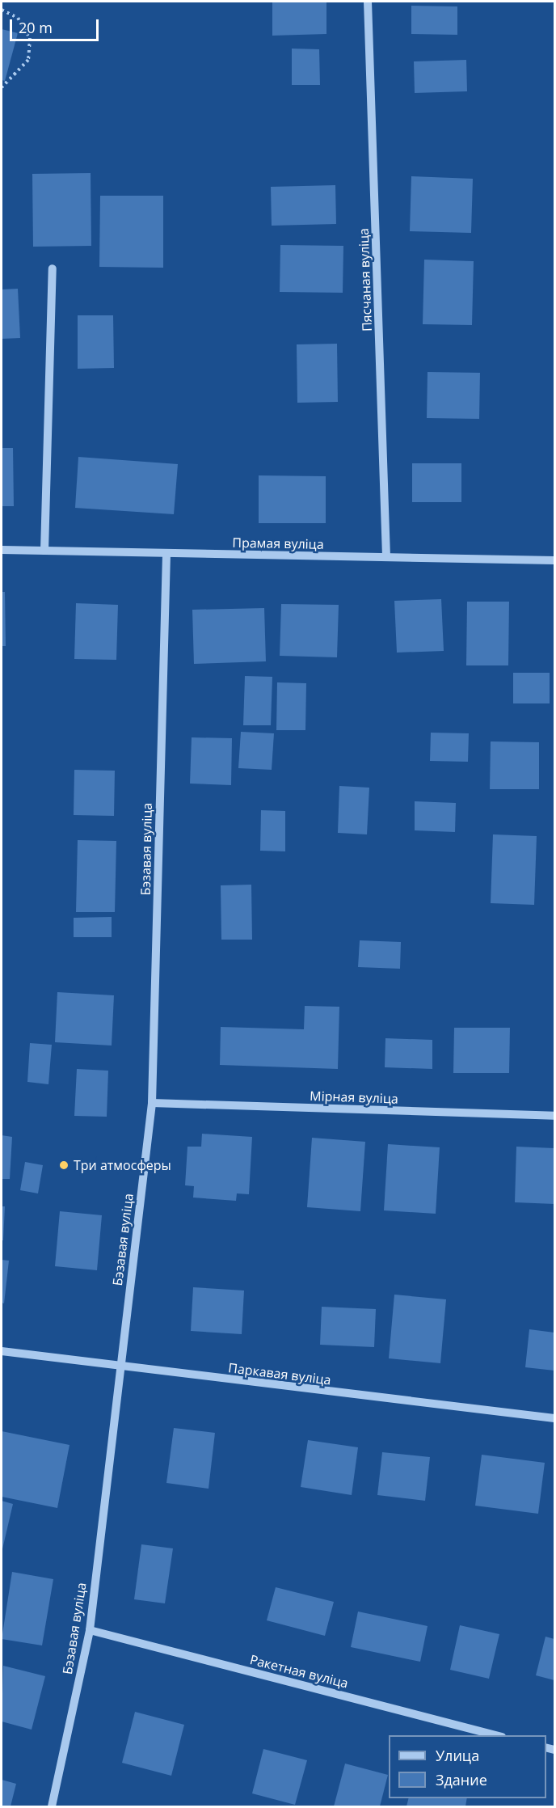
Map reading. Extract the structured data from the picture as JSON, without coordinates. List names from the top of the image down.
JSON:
{
  "streets": {
    "street": [
      "Пясчаная вуліца",
      "Прамая вуліца",
      "Бэзавая вуліца",
      "Мірная вуліца",
      "Паркавая вуліца",
      "Ракетная вуліца"
    ]
  },
  "crossings": [
    ["Пясчаная вуліца", "Прамая вуліца"],
    ["Прамая вуліца", "Бэзавая вуліца"],
    ["Бэзавая вуліца", "Мірная вуліца"],
    ["Бэзавая вуліца", "Паркавая вуліца"],
    ["Бэзавая вуліца", "Ракетная вуліца"]
  ],
  "places": ["Три атмосферы"],
  "legend": ["Улица", "Здание"],
  "scale_bar": "20 m"
}
